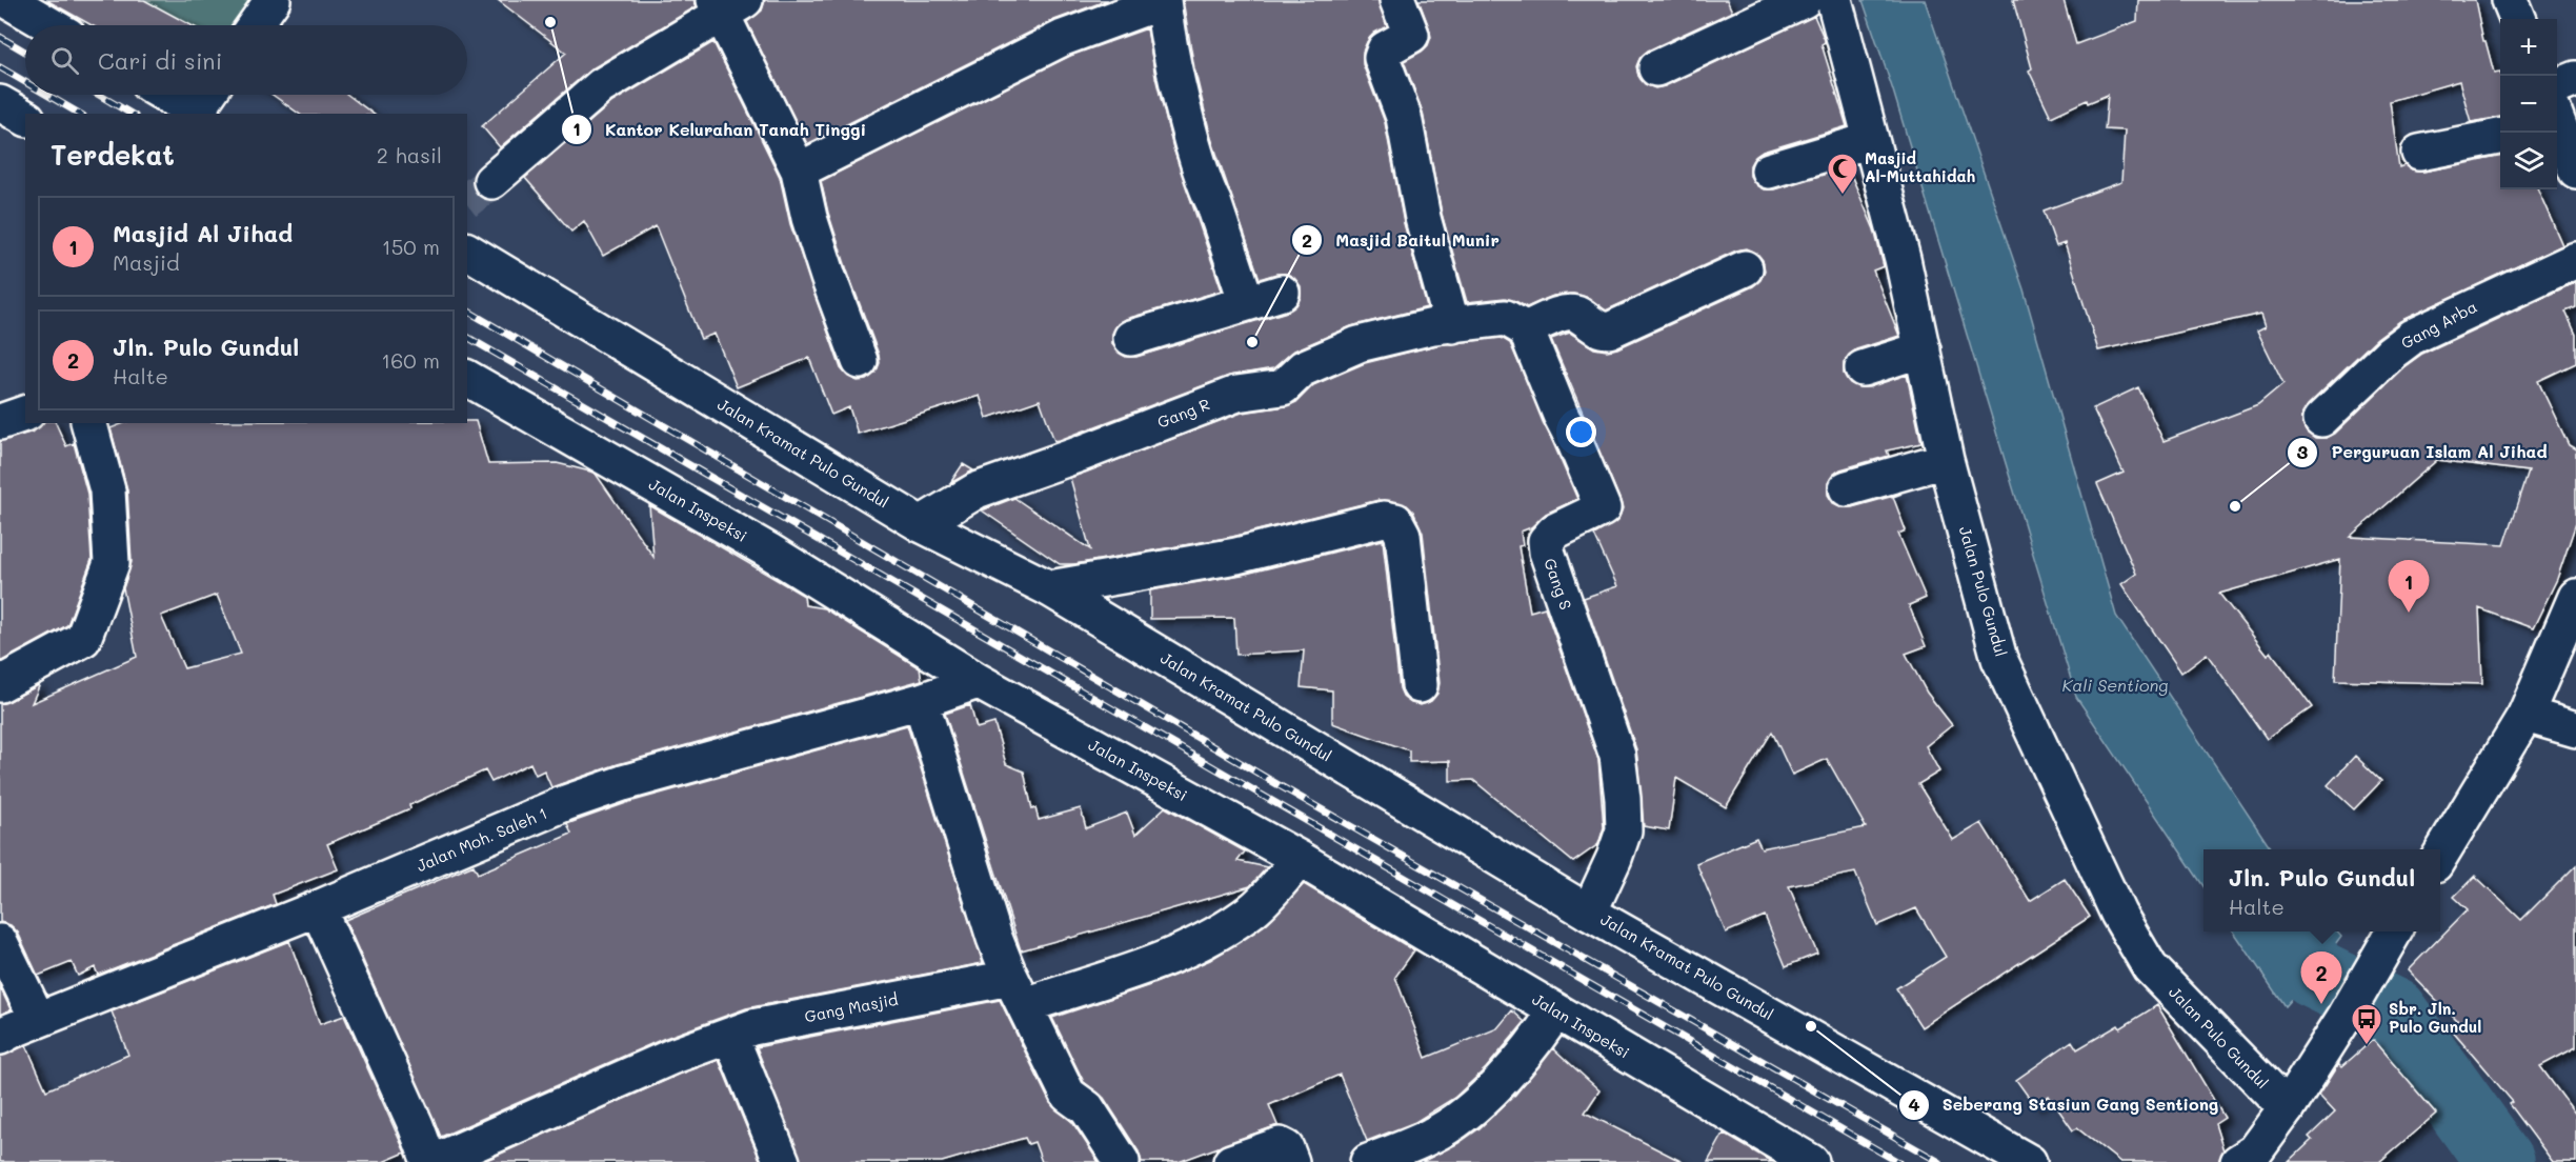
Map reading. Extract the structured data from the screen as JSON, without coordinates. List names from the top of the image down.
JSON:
{
  "streets": {
    "street": [
      "Gang Arba",
      "Gang R",
      "Jalan Kramat Pulo Gundul",
      "Jalan Inspeksi",
      "Gang S",
      "Jalan Pulo Gundul",
      "Jalan Moh. Saleh 1",
      "Gang Masjid"
    ]
  },
  "crossings": [
    ["Gang R", "Jalan Kramat Pulo Gundul"],
    ["Jalan Kramat Pulo Gundul", "Gang S"],
    ["Jalan Inspeksi", "Jalan Moh. Saleh 1"]
  ],
  "water": ["Kali Sentiong"],
  "places": {
    "other": [
      "Kantor Kelurahan Tanah Tinggi",
      "Masjid Baitul Munir",
      "Perguruan Islam Al Jihad",
      "Seberang Stasiun Gang Sentiong"
    ],
    "mosque": ["Masjid Al-Muttahidah"],
    "bus stop": ["Sbr. Jln. Pulo Gundul"]
  },
  "page": {
    "map_buttons": ["+", "−"],
    "search": "Cari di sini",
    "heading": ["Terdekat", "2 hasil"],
    "list": [
      {
        "mark": "1",
        "name": "Masjid Al Jihad",
        "note": "Masjid",
        "value": "150 m"
      },
      {
        "mark": "2",
        "name": "Jln. Pulo Gundul",
        "note": "Halte",
        "value": "160 m"
      }
    ],
    "pins": ["1", "2"],
    "popup": ["Jln. Pulo Gundul", "Halte"]
  }
}
